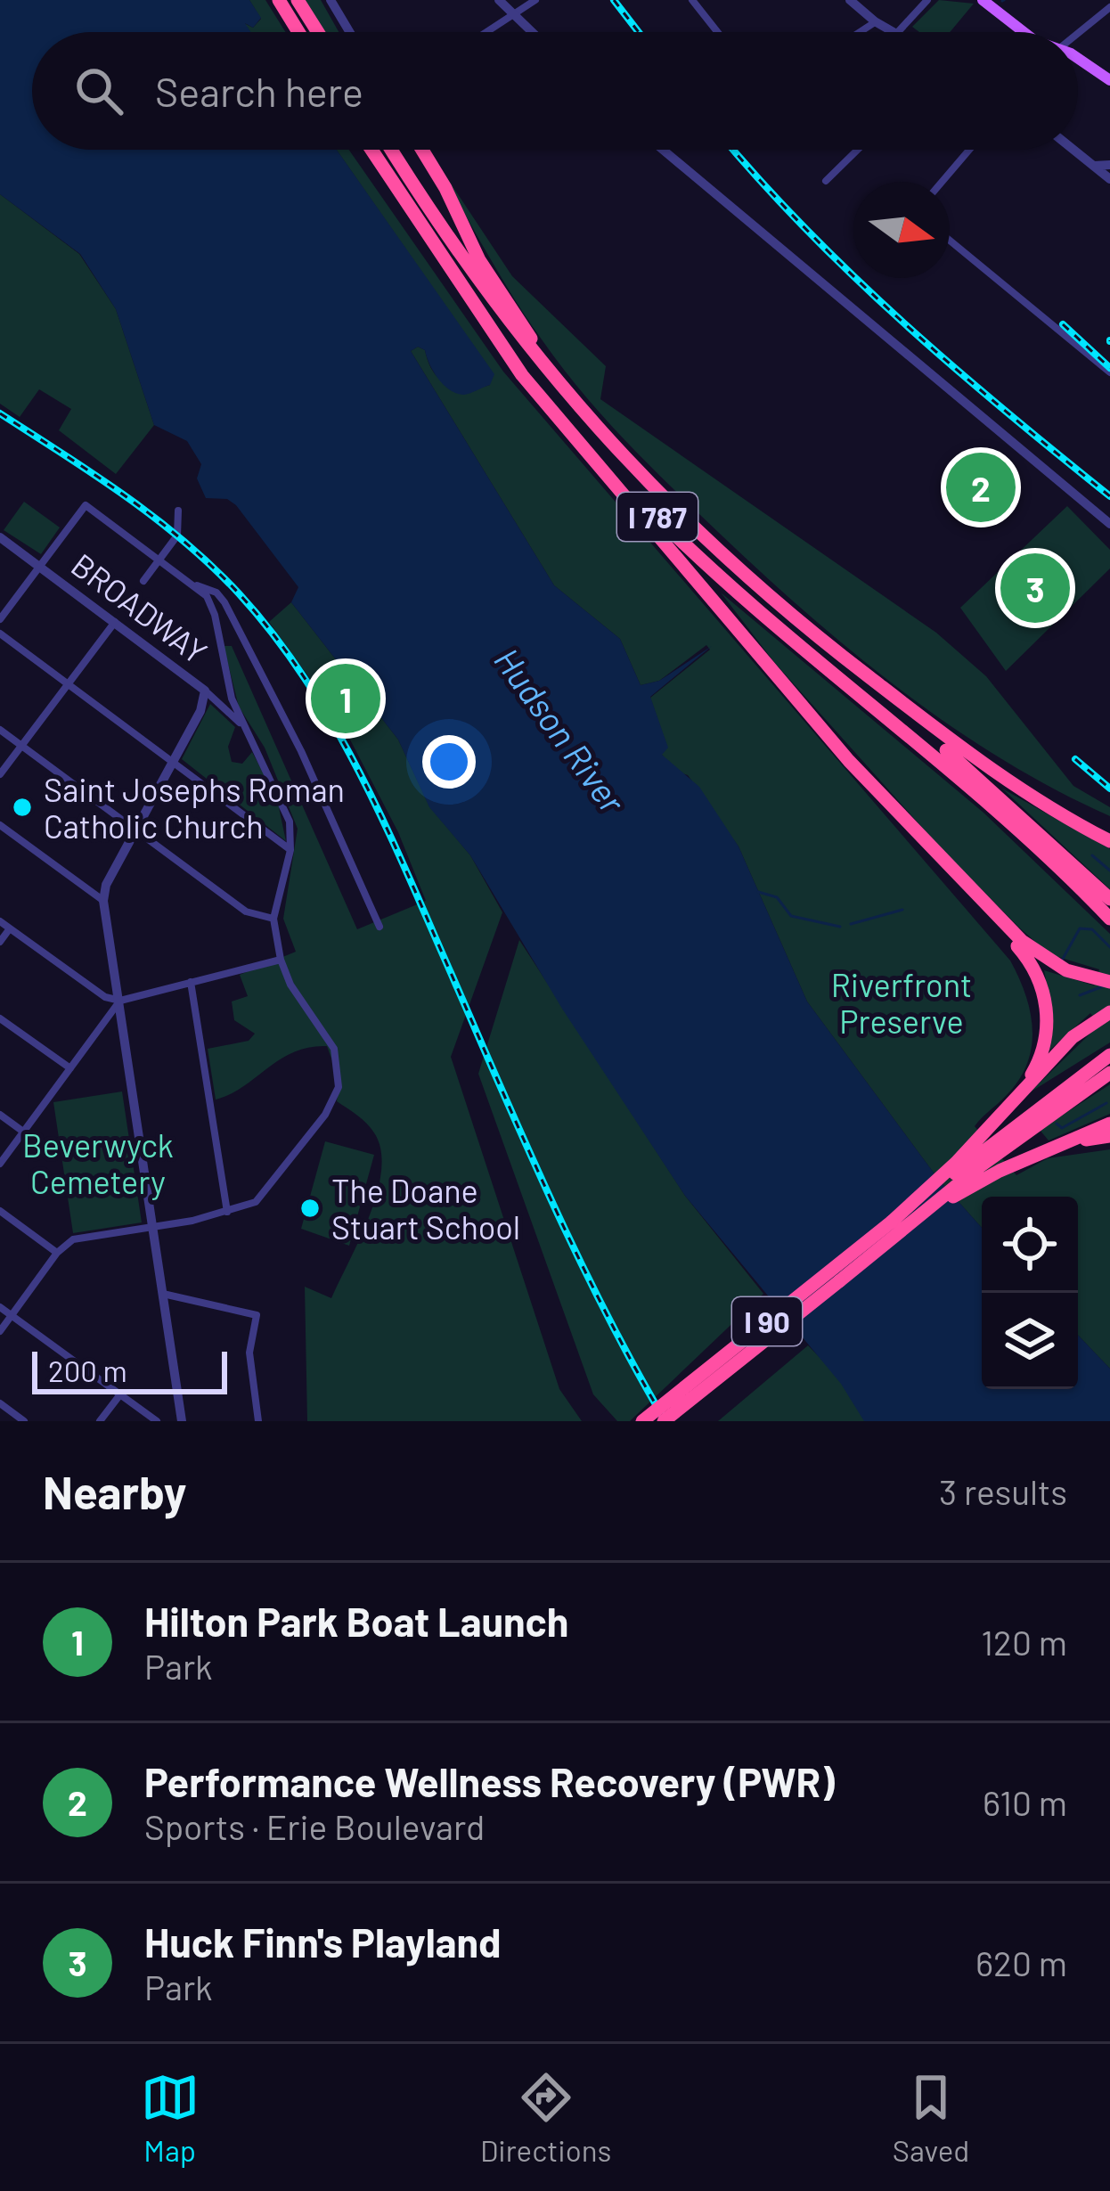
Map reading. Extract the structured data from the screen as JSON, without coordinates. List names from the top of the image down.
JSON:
{
  "streets": {
    "highway": ["I 787", "I 90"],
    "street": ["BROADWAY"]
  },
  "water": ["Hudson River"],
  "parks": ["Riverfront Preserve", "Beverwyck Cemetery"],
  "places": ["Saint Josephs Roman Catholic Church", "The Doane Stuart School"],
  "scale_bar": "200 m",
  "north": "right",
  "page": {
    "search": "Search here",
    "pins": ["2", "3", "1"],
    "scale": "200 m",
    "heading": ["Nearby", "3 results"],
    "list": [
      {
        "mark": "1",
        "name": "Hilton Park Boat Launch",
        "note": "Park",
        "value": "120 m"
      },
      {
        "mark": "2",
        "name": "Performance Wellness Recovery (PWR)",
        "note": "Sports · Erie Boulevard",
        "value": "610 m"
      },
      {
        "mark": "3",
        "name": "Huck Finn's Playland",
        "note": "Park",
        "value": "620 m"
      }
    ],
    "nav": ["Map", "Directions", "Saved"]
  }
}
